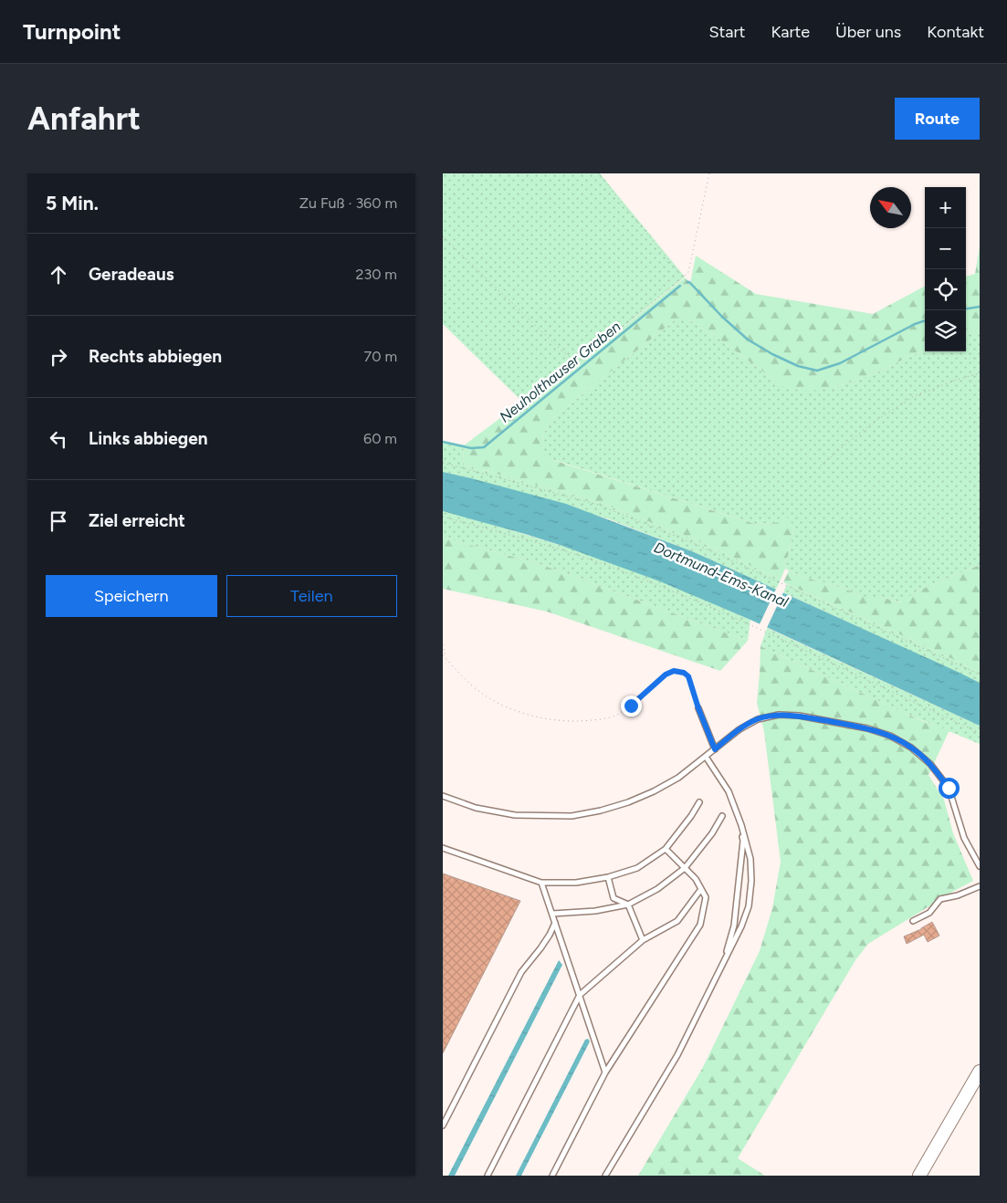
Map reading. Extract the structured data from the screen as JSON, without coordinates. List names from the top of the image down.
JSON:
{
  "water": ["Neuholthauser Graben", "Dortmund-Ems-Kanal"],
  "north": "top left",
  "page": {
    "header": "Turnpoint",
    "nav": [
      "Start",
      "Karte",
      "Über uns",
      "Kontakt"
    ],
    "buttons": [
      "Route",
      ["Speichern", "Teilen"]
    ],
    "title": "Anfahrt",
    "heading": ["5 Min.", "Zu Fuß · 360 m"],
    "map_buttons": ["+", "−"],
    "list": [
      ["Geradeaus", "230 m"],
      ["Rechts abbiegen", "70 m"],
      ["Links abbiegen", "60 m"],
      "Ziel erreicht"
    ]
  }
}
